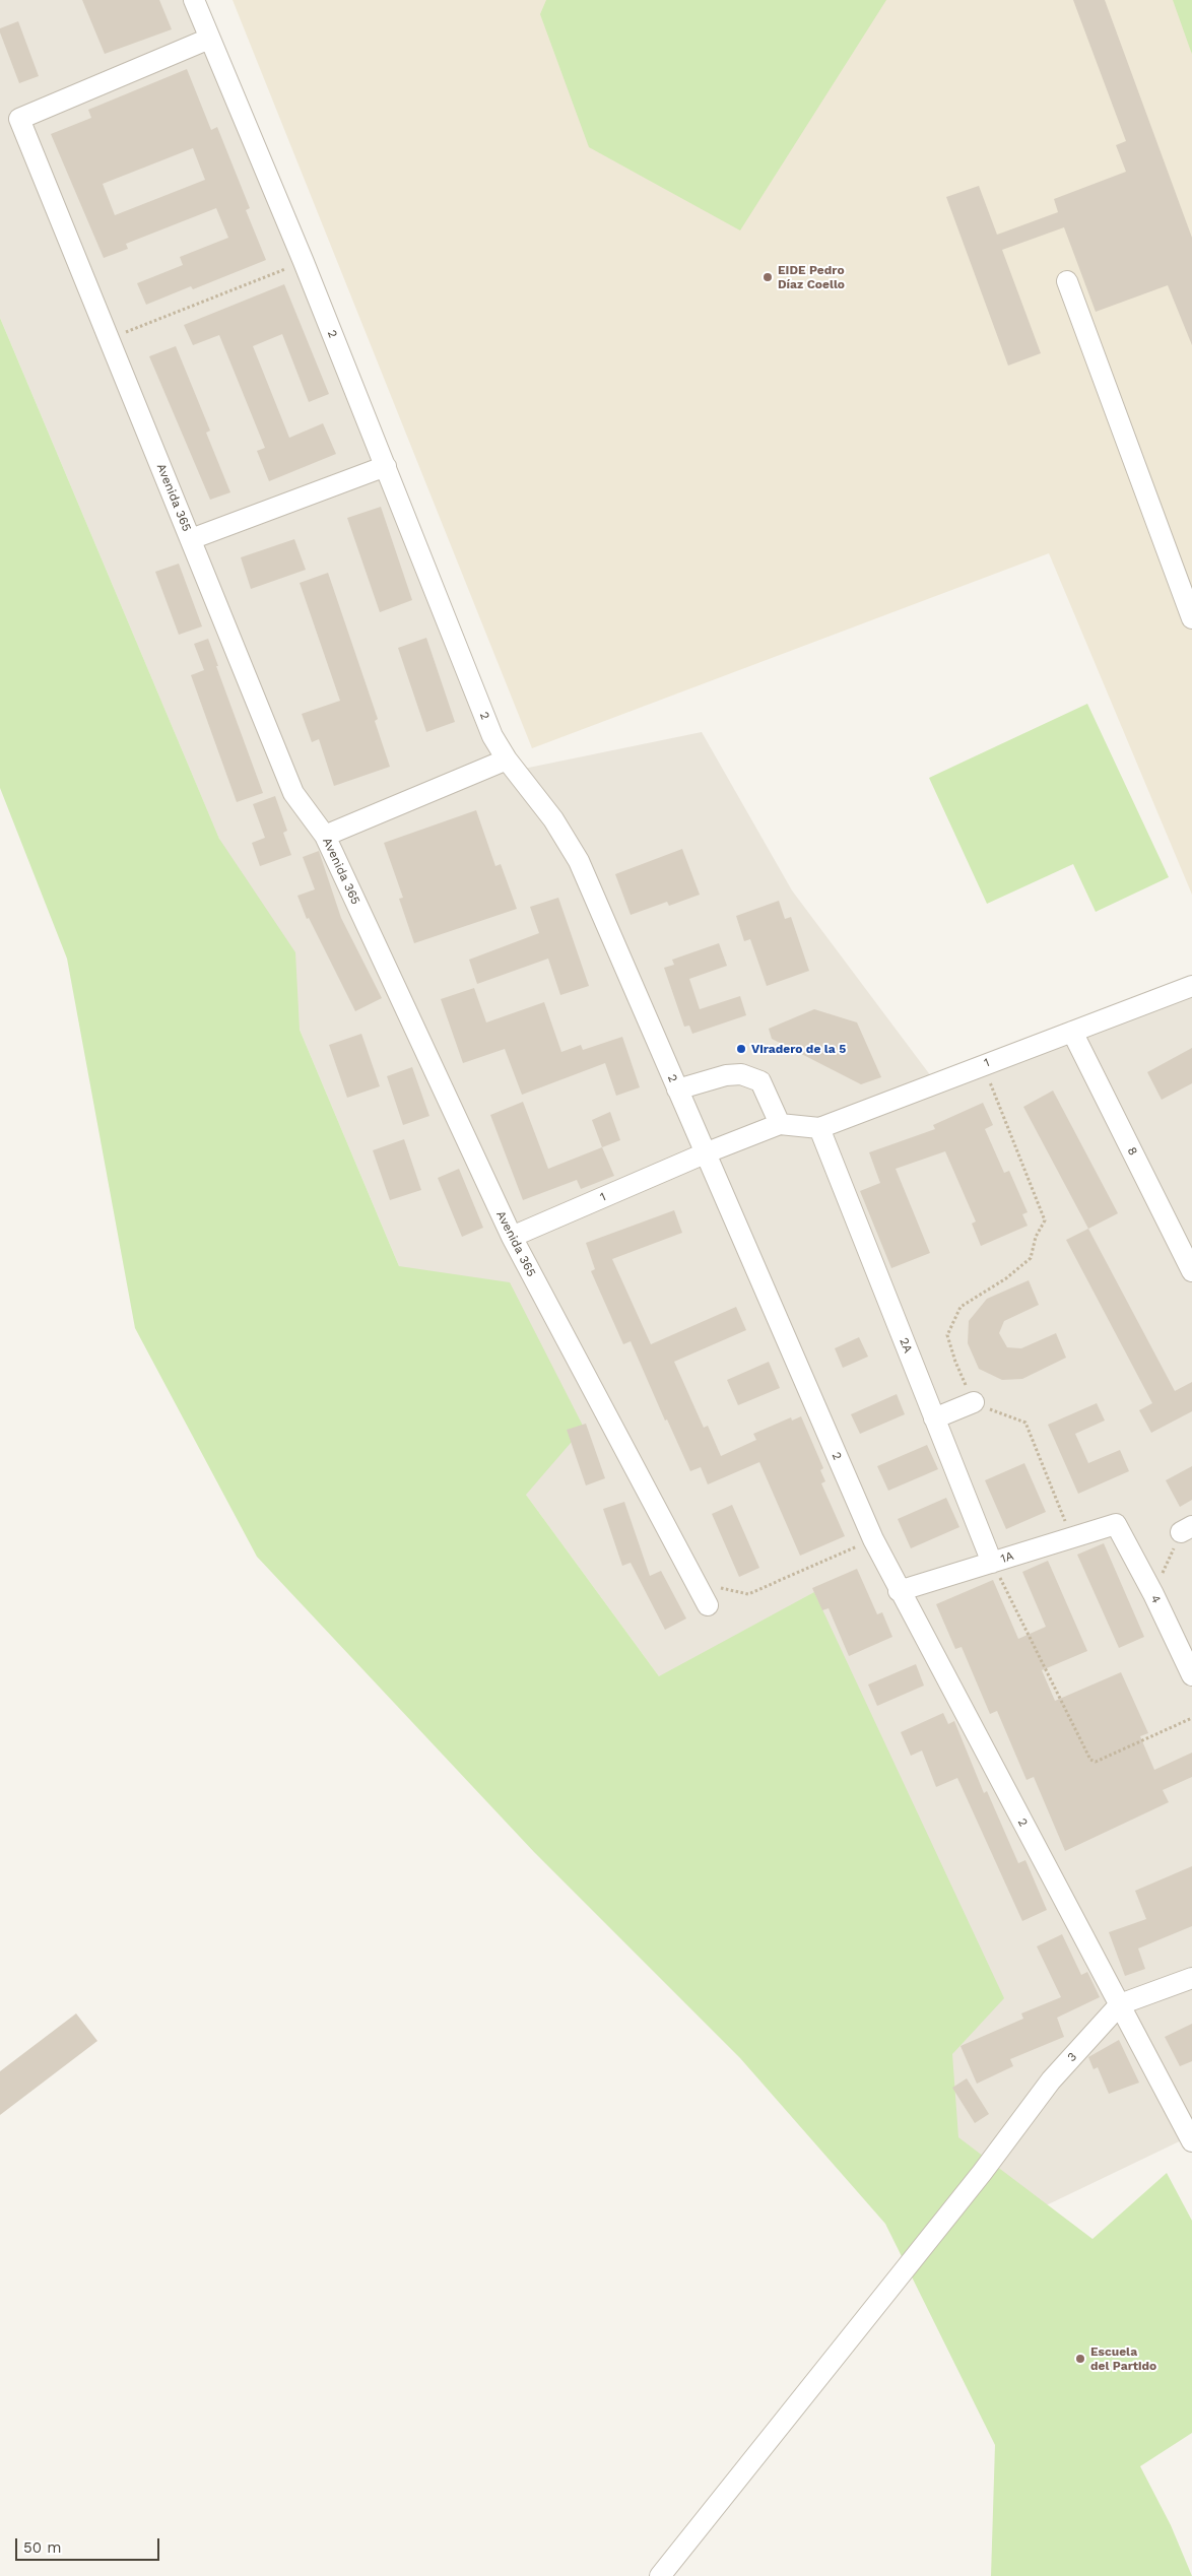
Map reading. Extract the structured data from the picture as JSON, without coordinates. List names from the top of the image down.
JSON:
{
  "streets": {
    "street": [
      "2",
      "Avenida 365",
      "1",
      "8",
      "2A",
      "1A",
      "4",
      "3"
    ]
  },
  "crossings": [
    ["2", "Avenida 365"],
    ["2", "1"],
    ["2", "1A"],
    ["2", "3"],
    ["Avenida 365", "1"],
    ["1", "8"],
    ["1", "2A"],
    ["2A", "1A"],
    ["1A", "4"]
  ],
  "places": ["EIDE Pedro Díaz Coello", "Viradero de la 5", "Escuela del Partido"],
  "scale_bar": "50 m"
}
